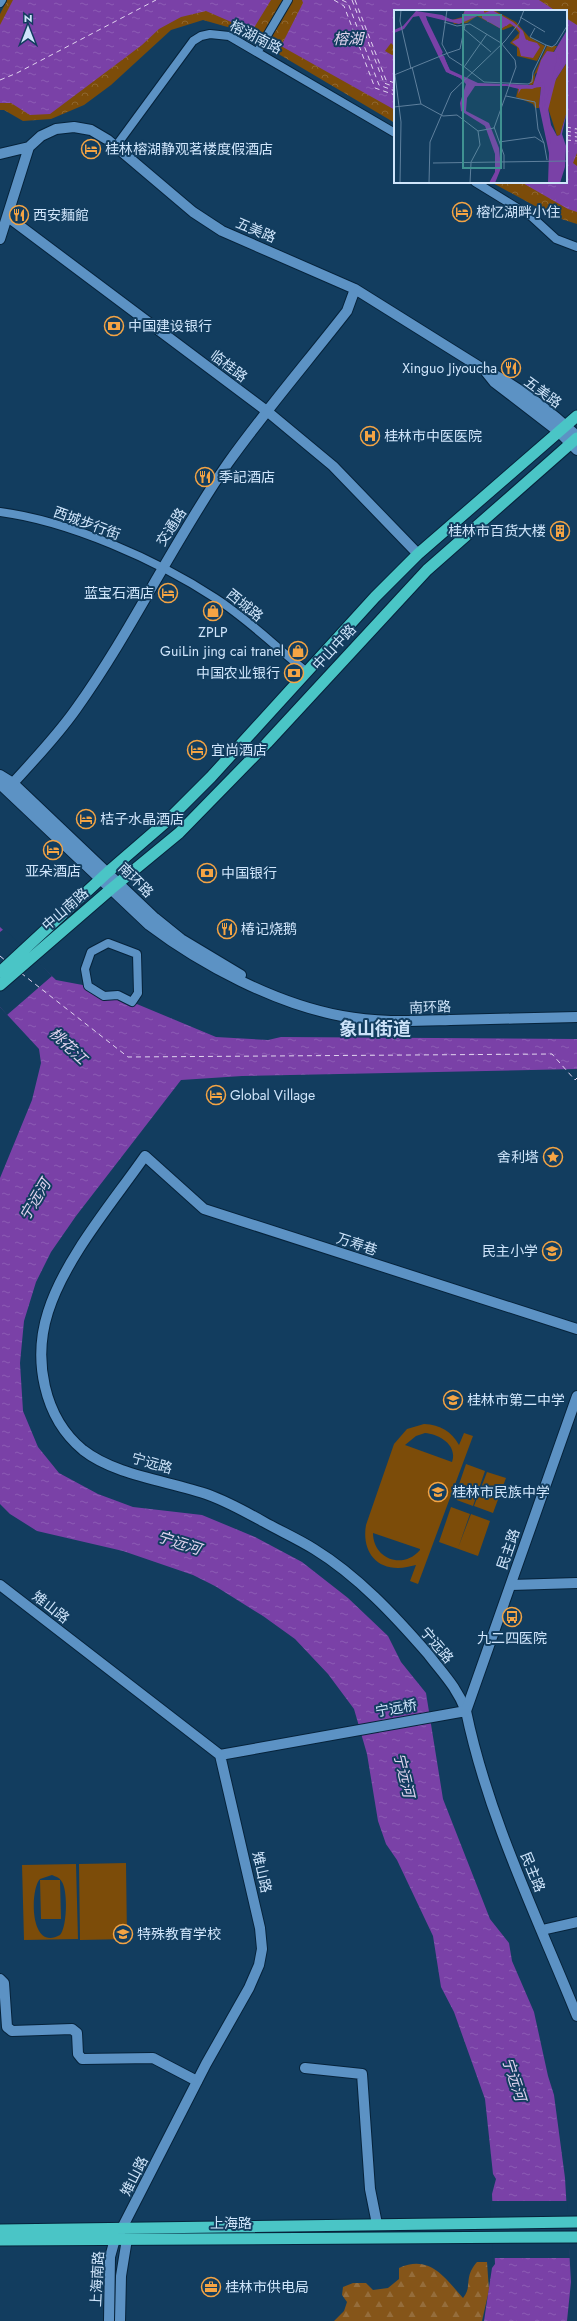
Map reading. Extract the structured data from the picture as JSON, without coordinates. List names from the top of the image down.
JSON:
{
  "streets": {
    "highway": ["中山中路", "中山南路", "上海路"],
    "street": [
      "榕湖南路",
      "五美路",
      "临桂路",
      "西城步行街",
      "交通路",
      "西城路",
      "南环路",
      "万寿巷",
      "宁远路",
      "民主路",
      "雉山路",
      "宁远桥",
      "上海南路"
    ]
  },
  "crossings": [
    ["榕湖南路", "五美路"],
    ["五美路", "交通路"],
    ["五美路", "中山中路"],
    ["临桂路", "交通路"],
    ["临桂路", "中山中路"],
    ["西城步行街", "交通路"],
    ["西城步行街", "西城路"],
    ["交通路", "西城路"],
    ["交通路", "南环路"],
    ["西城路", "中山中路"],
    ["中山中路", "南环路"],
    ["中山中路", "中山南路"],
    ["南环路", "中山南路"],
    ["万寿巷", "宁远路"],
    ["宁远路", "民主路"],
    ["宁远路", "宁远桥"],
    ["民主路", "宁远桥"],
    ["雉山路", "宁远桥"],
    ["雉山路", "上海路"],
    ["雉山路", "上海南路"],
    ["上海路", "上海南路"]
  ],
  "districts": ["象山街道"],
  "water": ["榕湖", "桃花江", "宁远河"],
  "places": {
    "hotel": [
      "桂林榕湖静观茗楼度假酒店",
      "榕忆湖畔小住",
      "蓝宝石酒店",
      "宜尚酒店",
      "桔子水晶酒店",
      "亚朵酒店",
      "Global Village"
    ],
    "restaurant": [
      "西安麵館",
      "Xinguo Jiyoucha",
      "季記酒店",
      "椿记烧鹅"
    ],
    "bank": ["中国建设银行", "中国农业银行", "中国银行"],
    "hospital": ["桂林市中医医院"],
    "building": ["桂林市百货大楼"],
    "shop": ["ZPLP", "GuiLin jing cai tranel"],
    "place": ["舍利塔"],
    "school or university": [
      "民主小学",
      "桂林市第二中学",
      "桂林市民族中学",
      "特殊教育学校"
    ],
    "bus stop": ["九二四医院"],
    "office": ["桂林市供电局"]
  },
  "north": "top"
}
